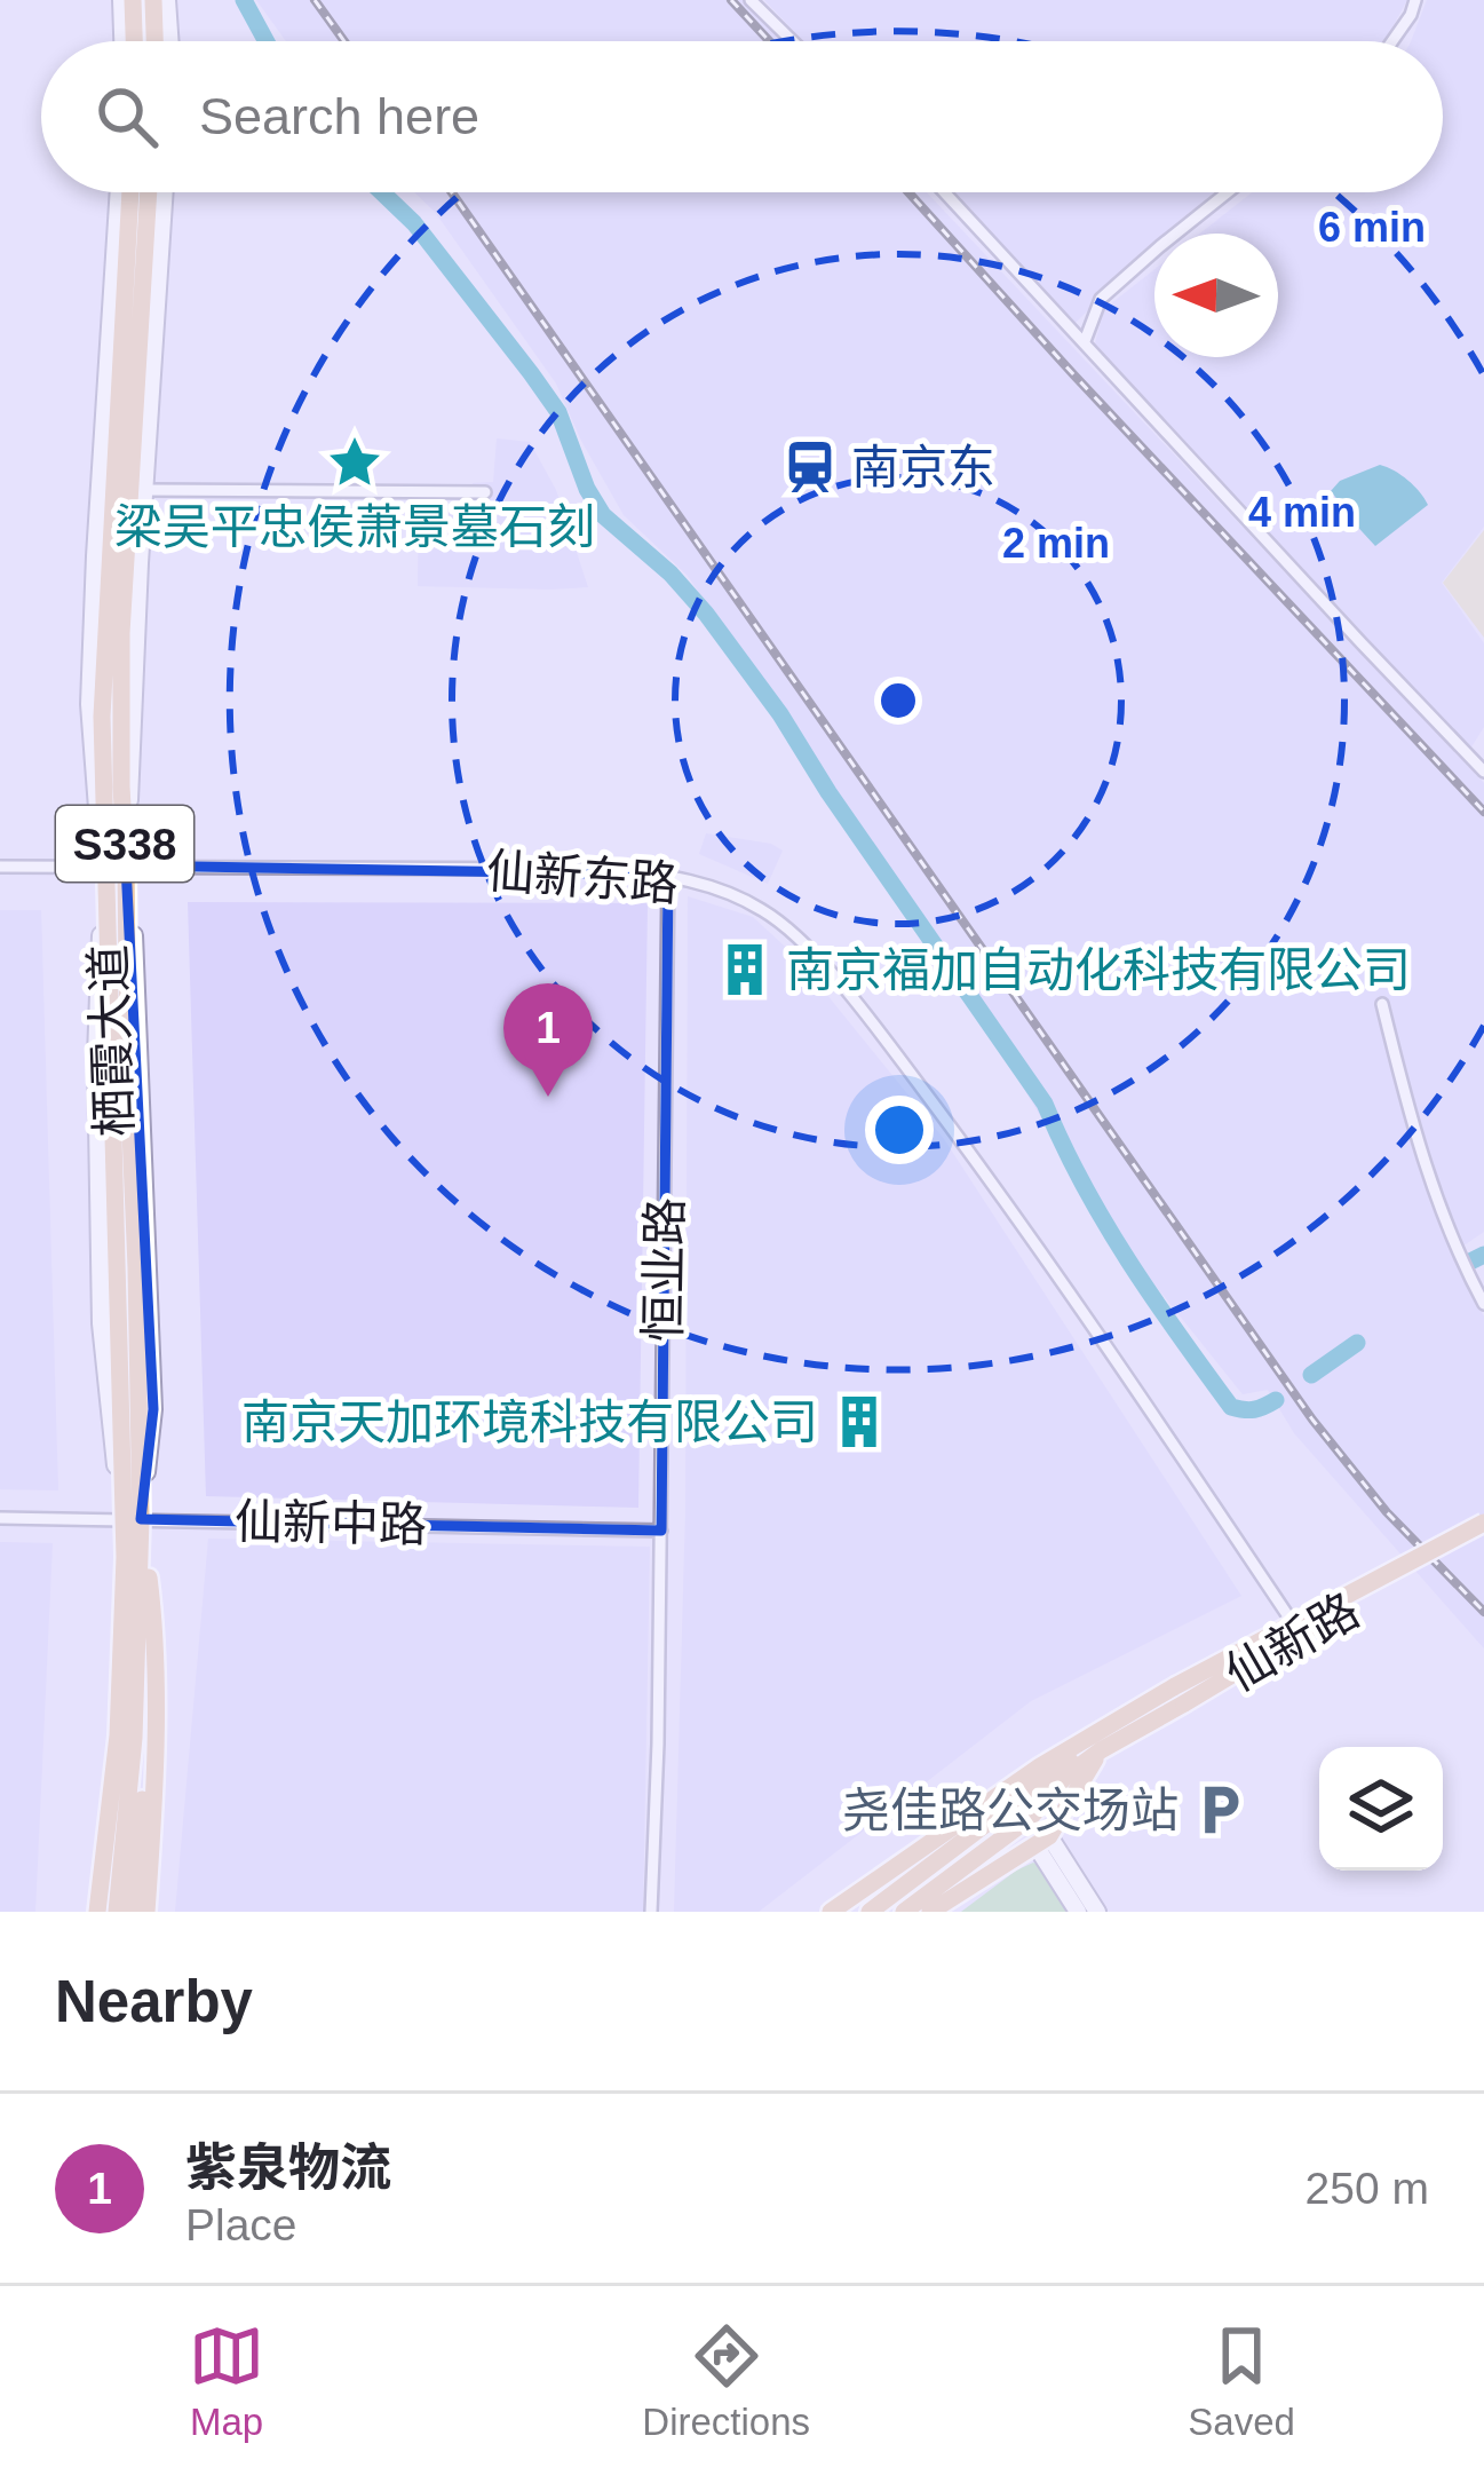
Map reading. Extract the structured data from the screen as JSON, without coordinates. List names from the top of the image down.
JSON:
{
  "streets": {
    "main road": ["S338", "栖霞大道", "仙新路"],
    "street": ["仙新东路", "恒业路", "仙新中路"]
  },
  "crossings": [
    ["仙新东路", "栖霞大道"],
    ["仙新东路", "恒业路"],
    ["仙新东路", "仙新路"],
    ["栖霞大道", "仙新中路"],
    ["恒业路", "仙新中路"]
  ],
  "places": {
    "place": ["梁吴平忠侯萧景墓石刻"],
    "station": ["南京东"],
    "building": ["南京福加自动化科技有限公司", "南京天加环境科技有限公司"],
    "parking": ["尧佳路公交场站"]
  },
  "north": "left",
  "page": {
    "search": "Search here",
    "pins": "1",
    "heading": "Nearby",
    "list": [
      {
        "mark": "1",
        "name": "紫泉物流",
        "note": "Place",
        "value": "250 m"
      }
    ],
    "nav": ["Map", "Directions", "Saved"]
  },
  "rings": ["6 min", "4 min", "2 min"]
}
